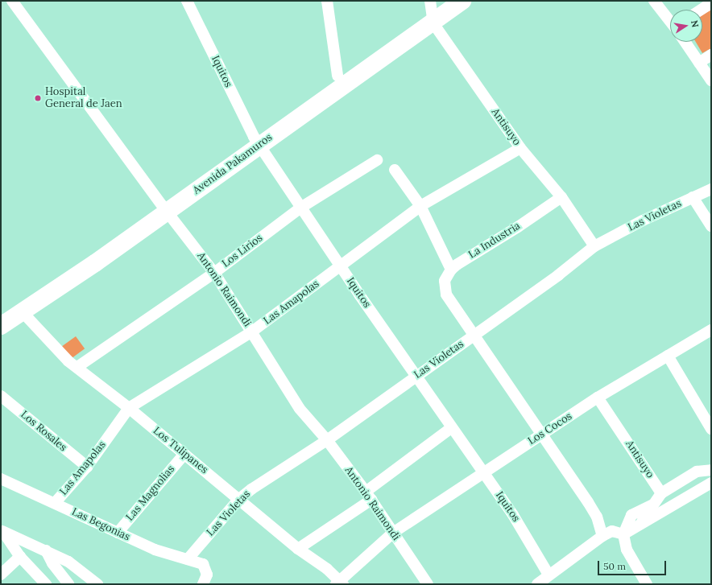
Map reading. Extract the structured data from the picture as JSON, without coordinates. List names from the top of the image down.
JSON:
{
  "streets": {
    "highway": ["Avenida Pakamuros"],
    "street": [
      "Iquitos",
      "Antisuyo",
      "Las Violetas",
      "La Industria",
      "Los Lirios",
      "Antonio Raimondi",
      "Las Amapolas",
      "Los Cocos",
      "Los Rosales",
      "Los Tulipanes",
      "Las Magnolias",
      "Las Begonias"
    ]
  },
  "crossings": [
    ["Iquitos", "Avenida Pakamuros"],
    ["Iquitos", "Las Violetas"],
    ["Iquitos", "Los Lirios"],
    ["Iquitos", "Las Amapolas"],
    ["Iquitos", "Los Cocos"],
    ["Antisuyo", "Avenida Pakamuros"],
    ["Antisuyo", "Las Violetas"],
    ["Antisuyo", "La Industria"],
    ["Antisuyo", "Las Amapolas"],
    ["Antisuyo", "Los Cocos"],
    ["Avenida Pakamuros", "Antonio Raimondi"],
    ["Avenida Pakamuros", "Los Tulipanes"],
    ["Las Violetas", "Antonio Raimondi"],
    ["Las Violetas", "Los Tulipanes"],
    ["Las Violetas", "Las Begonias"],
    ["Los Lirios", "Antonio Raimondi"],
    ["Los Lirios", "Los Tulipanes"],
    ["Antonio Raimondi", "Las Amapolas"],
    ["Antonio Raimondi", "Los Cocos"],
    ["Las Amapolas", "Los Rosales"],
    ["Las Amapolas", "Los Tulipanes"],
    ["Las Amapolas", "Las Begonias"],
    ["Los Cocos", "Los Tulipanes"],
    ["Los Tulipanes", "Las Magnolias"],
    ["Las Magnolias", "Las Begonias"]
  ],
  "places": ["Hospital General de Jaen"],
  "scale_bar": "50 m",
  "north": "right"
}
